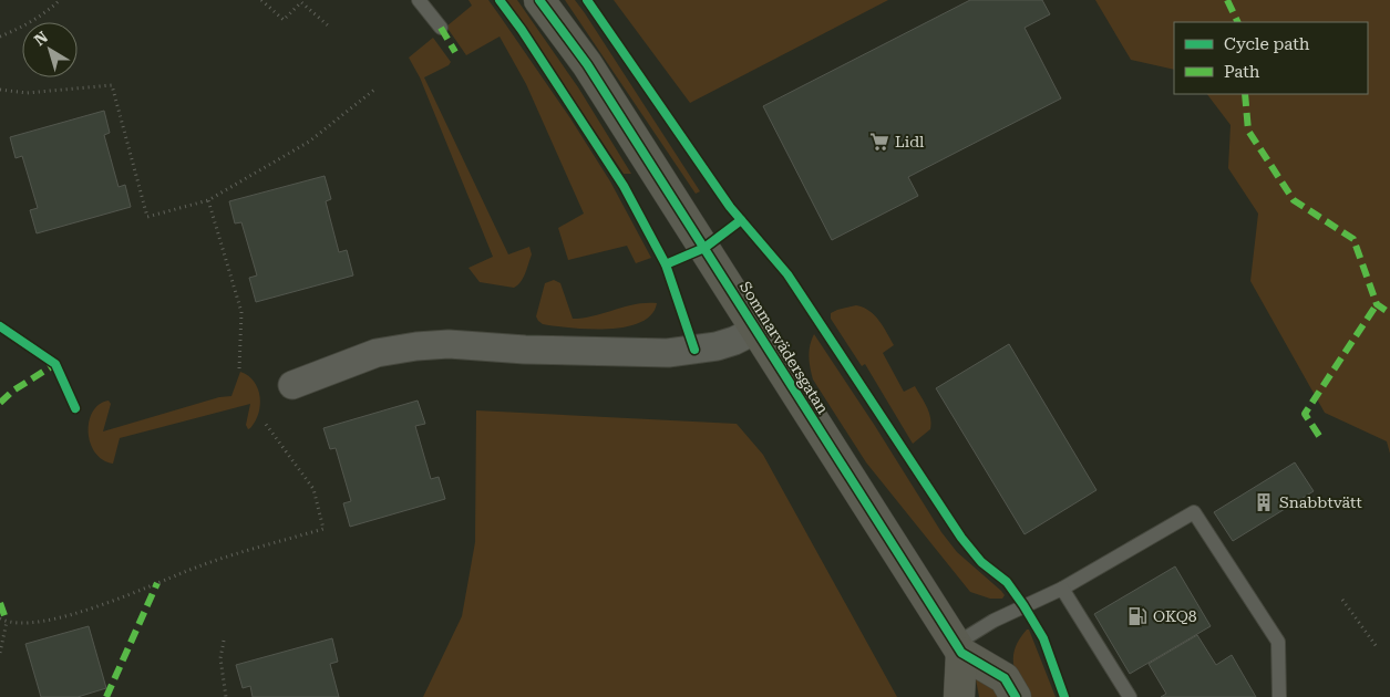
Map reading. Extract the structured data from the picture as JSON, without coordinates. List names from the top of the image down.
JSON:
{
  "streets": {
    "street": ["Sommarvädersgatan"]
  },
  "places": {
    "supermarket": ["Lidl"],
    "building": ["Snabbtvätt"],
    "fuel station": ["OKQ8"]
  },
  "legend": ["Cycle path", "Path"],
  "north": "top left"
}
